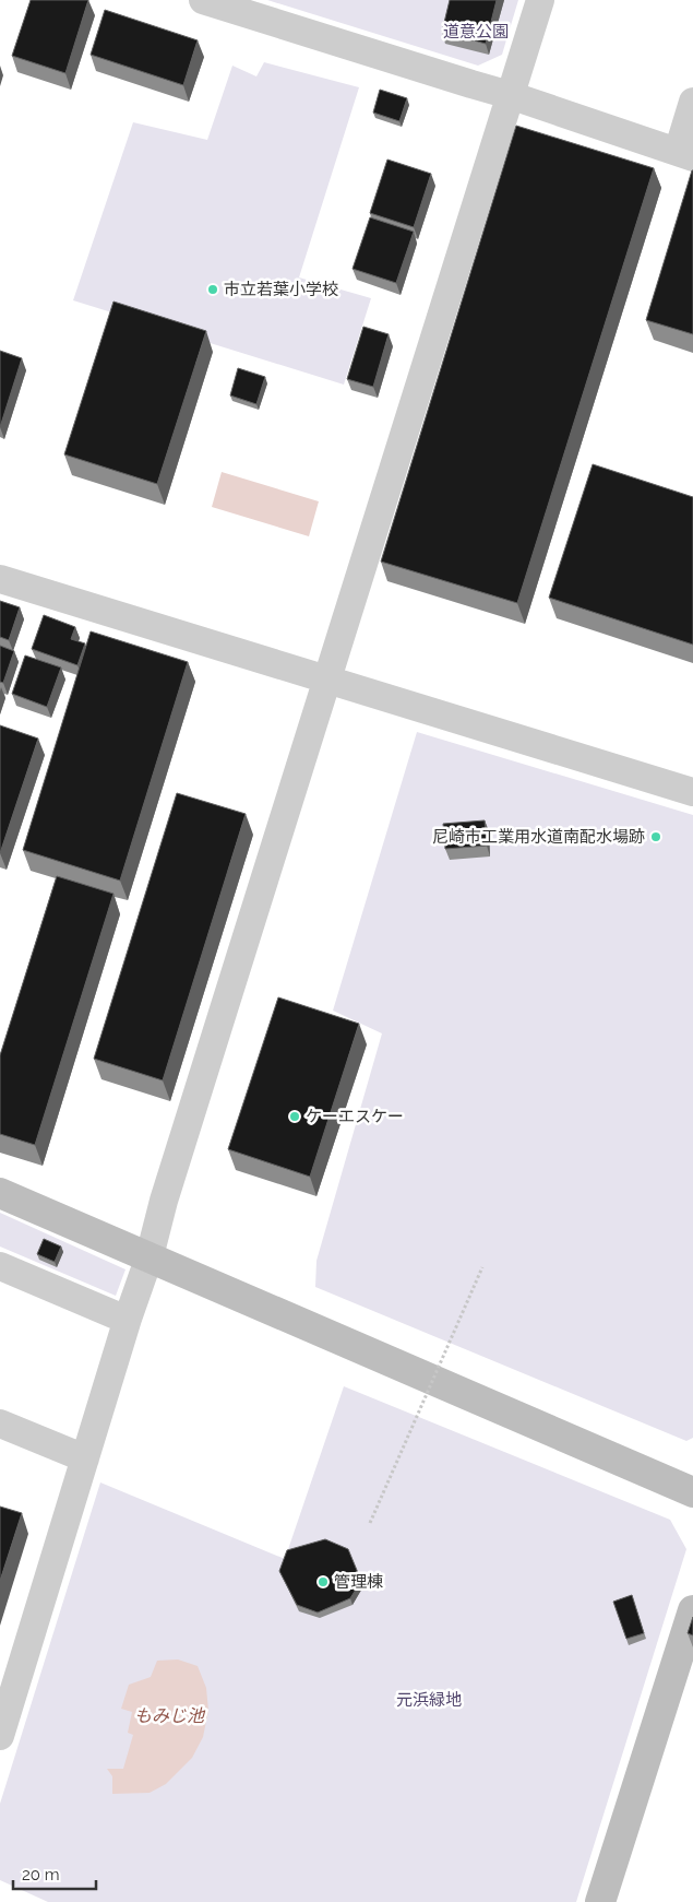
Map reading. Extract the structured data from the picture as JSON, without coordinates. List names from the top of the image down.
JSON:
{
  "water": ["もみじ池"],
  "parks": ["道意公園", "元浜緑地"],
  "places": [
    "市立若葉小学校",
    "尼崎市工業用水道南配水場跡",
    "ケーエスケー",
    "管理棟"
  ],
  "scale_bar": "20 m"
}
